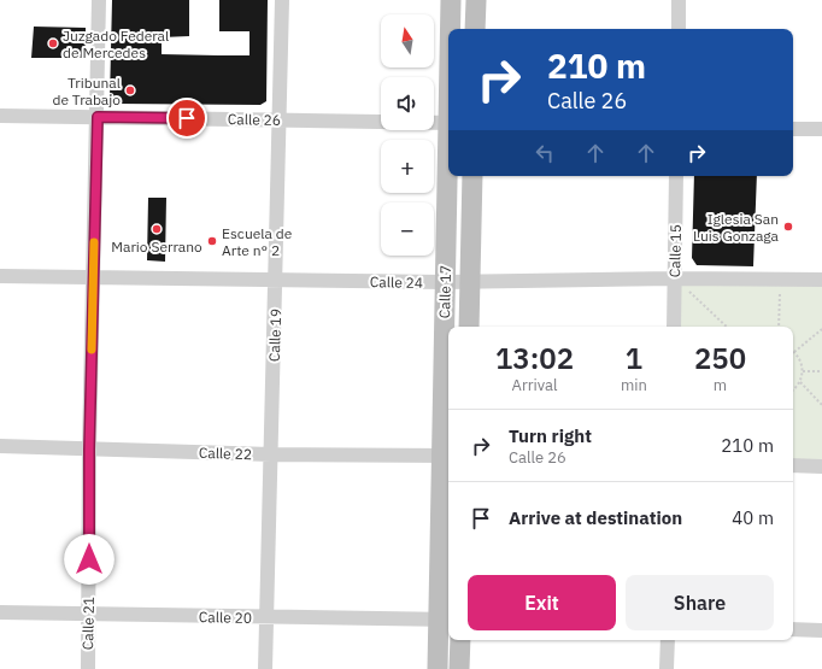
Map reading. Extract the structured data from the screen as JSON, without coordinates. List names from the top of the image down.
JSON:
{
  "streets": {
    "main road": ["Calle 17"],
    "street": [
      "Calle 26",
      "Calle 15",
      "Calle 24",
      "Calle 19",
      "Calle 22",
      "Calle 20",
      "Calle 21"
    ]
  },
  "crossings": [
    ["Calle 26", "Calle 19"],
    ["Calle 26", "Calle 21"],
    ["Calle 15", "Calle 24"],
    ["Calle 24", "Calle 17"],
    ["Calle 24", "Calle 19"],
    ["Calle 24", "Calle 21"],
    ["Calle 17", "Calle 22"],
    ["Calle 17", "Calle 20"],
    ["Calle 19", "Calle 22"],
    ["Calle 19", "Calle 20"],
    ["Calle 22", "Calle 21"],
    ["Calle 20", "Calle 21"]
  ],
  "places": [
    "Juzgado Federal de Mercedes",
    "Tribunal de Trabajo",
    "Iglesia San Luis Gonzaga",
    "Mario Serrano",
    "Escuela de Arte n° 2"
  ],
  "north": "top",
  "page": {
    "map_buttons": ["+", "−"],
    "turn": ["210 m", "Calle 26"],
    "eta": [
      "13:02",
      "Arrival",
      "1",
      "min",
      "250",
      "m"
    ],
    "list": [
      {
        "name": "Turn right",
        "note": "Calle 26",
        "value": "210 m"
      },
      {
        "name": "Arrive at destination",
        "value": "40 m"
      }
    ],
    "buttons": ["Exit", "Share"]
  }
}
